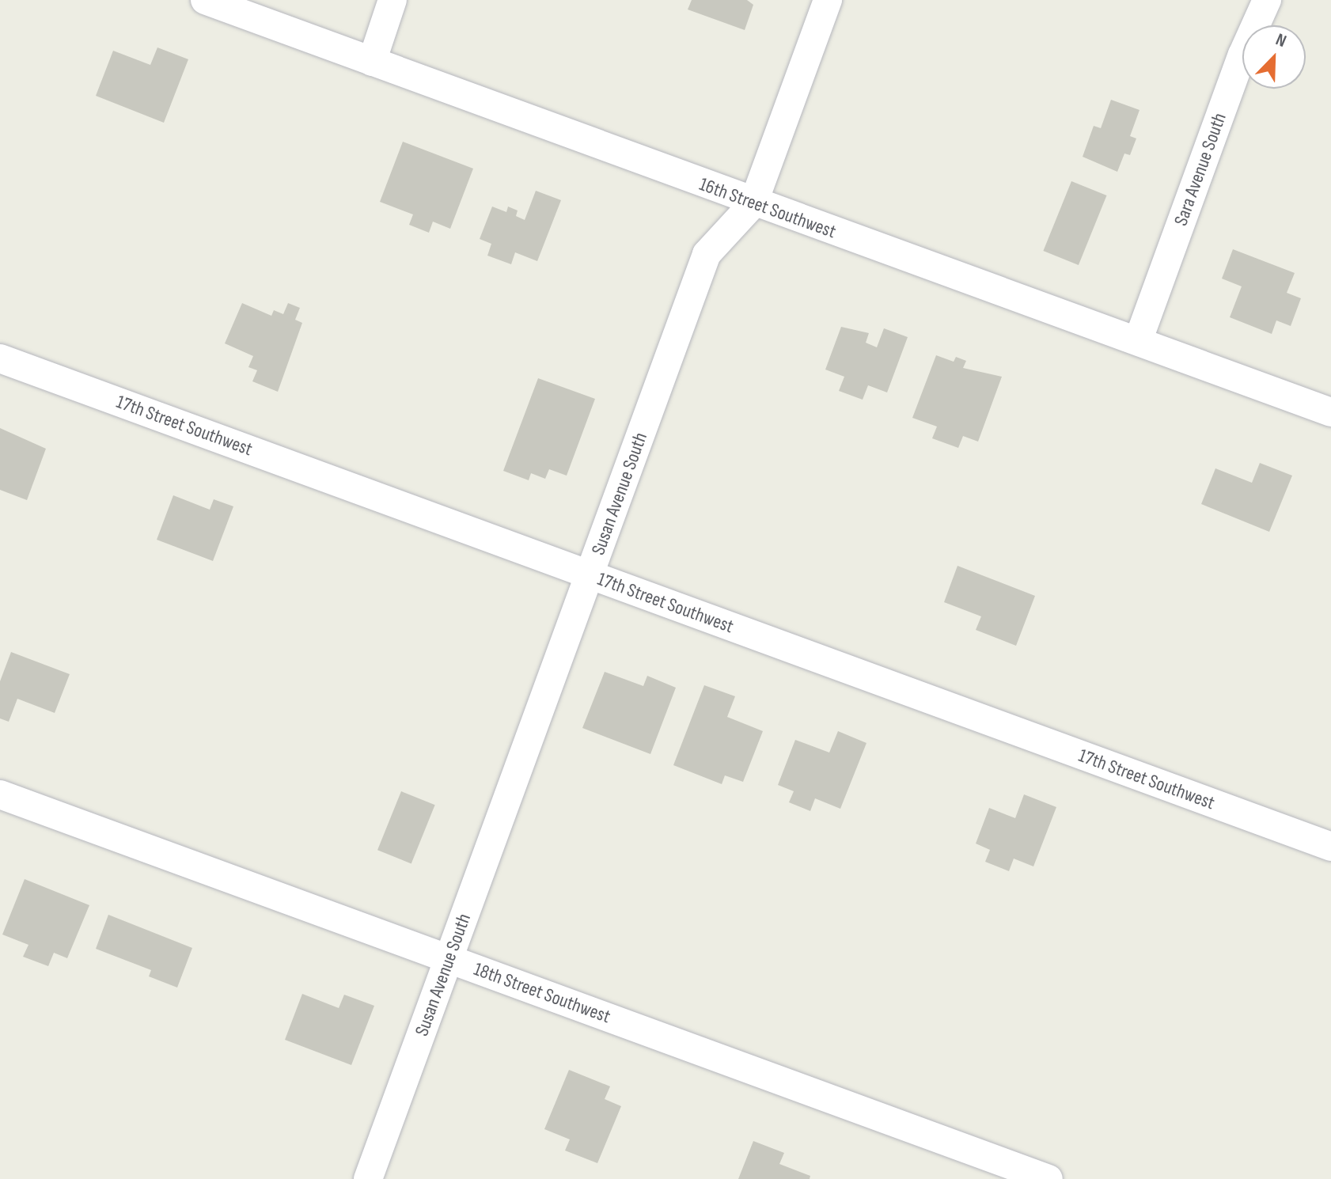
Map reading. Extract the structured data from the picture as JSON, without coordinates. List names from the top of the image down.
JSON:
{
  "streets": {
    "street": [
      "Sara Avenue South",
      "16th Street Southwest",
      "17th Street Southwest",
      "Susan Avenue South",
      "18th Street Southwest"
    ]
  },
  "crossings": [
    ["Sara Avenue South", "16th Street Southwest"],
    ["16th Street Southwest", "Susan Avenue South"],
    ["17th Street Southwest", "Susan Avenue South"],
    ["Susan Avenue South", "18th Street Southwest"]
  ],
  "north": "top right"
}
